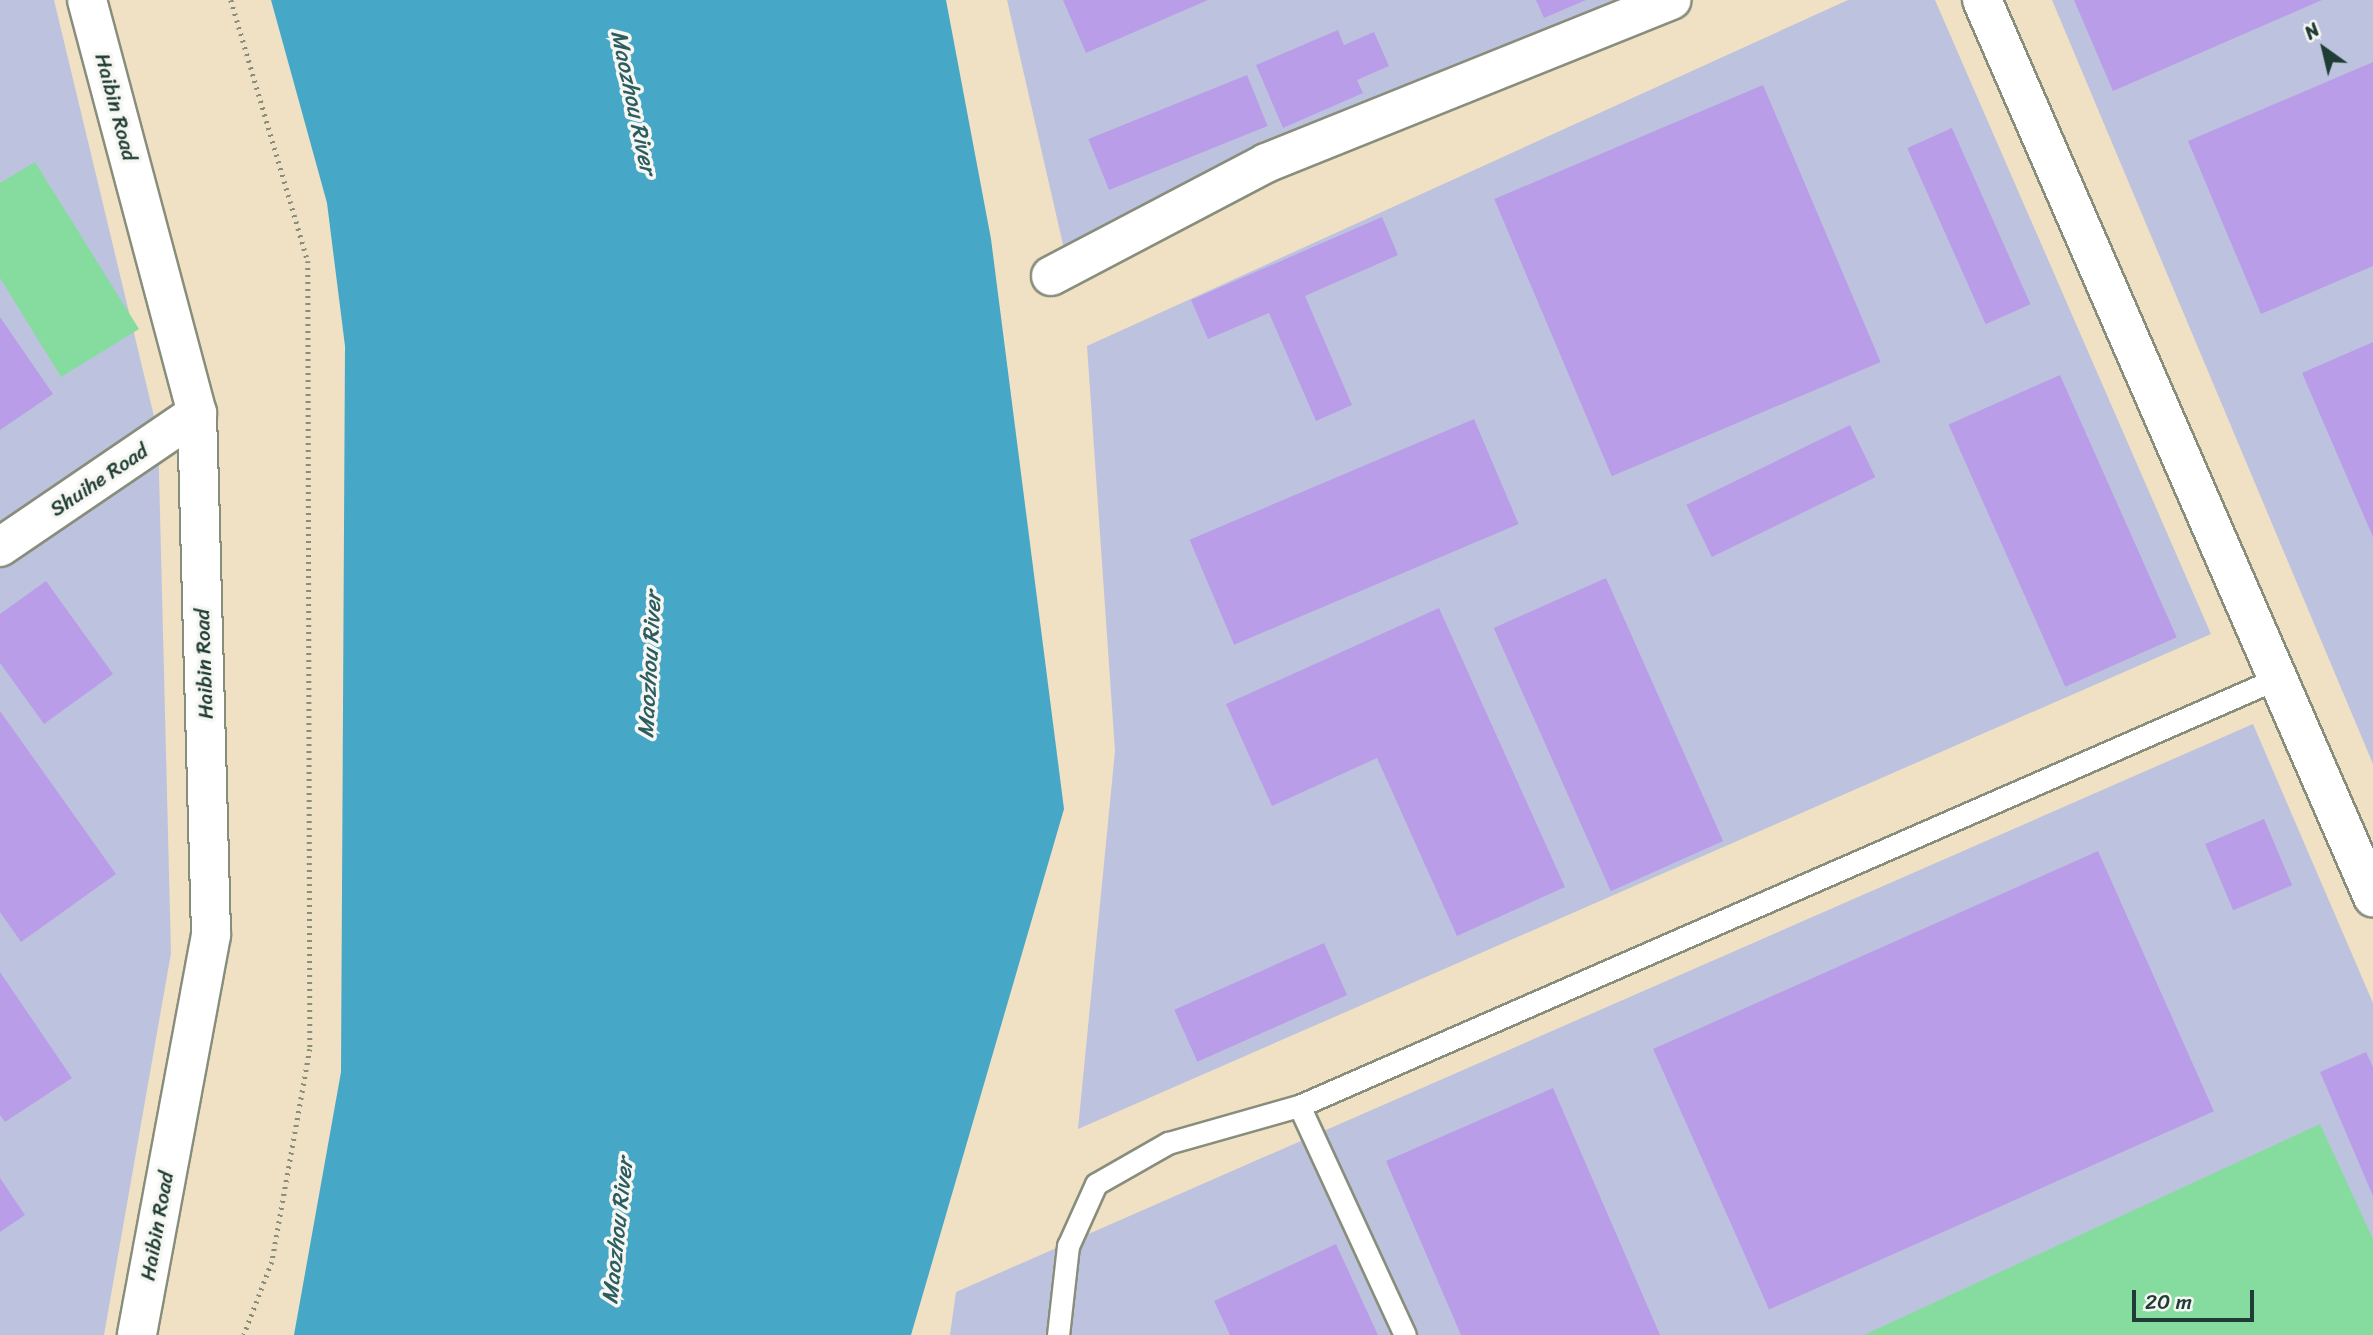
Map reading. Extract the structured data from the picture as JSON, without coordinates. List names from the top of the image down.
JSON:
{
  "streets": {
    "street": ["Haibin Road", "Shuihe Road"]
  },
  "crossings": [
    ["Haibin Road", "Shuihe Road"]
  ],
  "water": ["Maozhou River"],
  "scale_bar": "20 m",
  "north": "top left"
}
